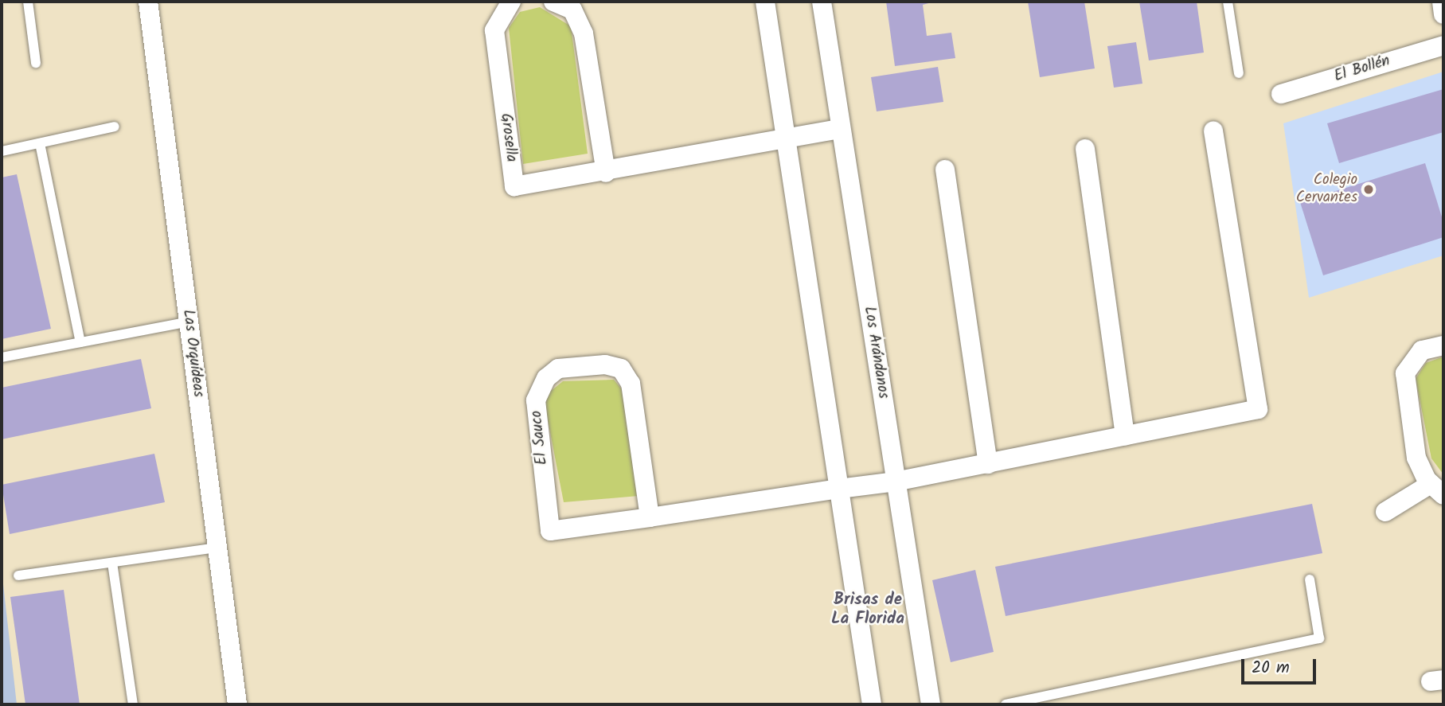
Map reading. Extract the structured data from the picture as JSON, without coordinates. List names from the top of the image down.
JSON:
{
  "streets": {
    "street": [
      "El Bollén",
      "Grosella",
      "Los Arándanos",
      "Las Orquídeas",
      "El Sauco"
    ]
  },
  "crossings": [
    ["Grosella", "Los Arándanos"],
    ["Los Arándanos", "El Sauco"]
  ],
  "districts": ["Brisas de La Florida"],
  "places": ["Colegio Cervantes"],
  "scale_bar": "20 m"
}
